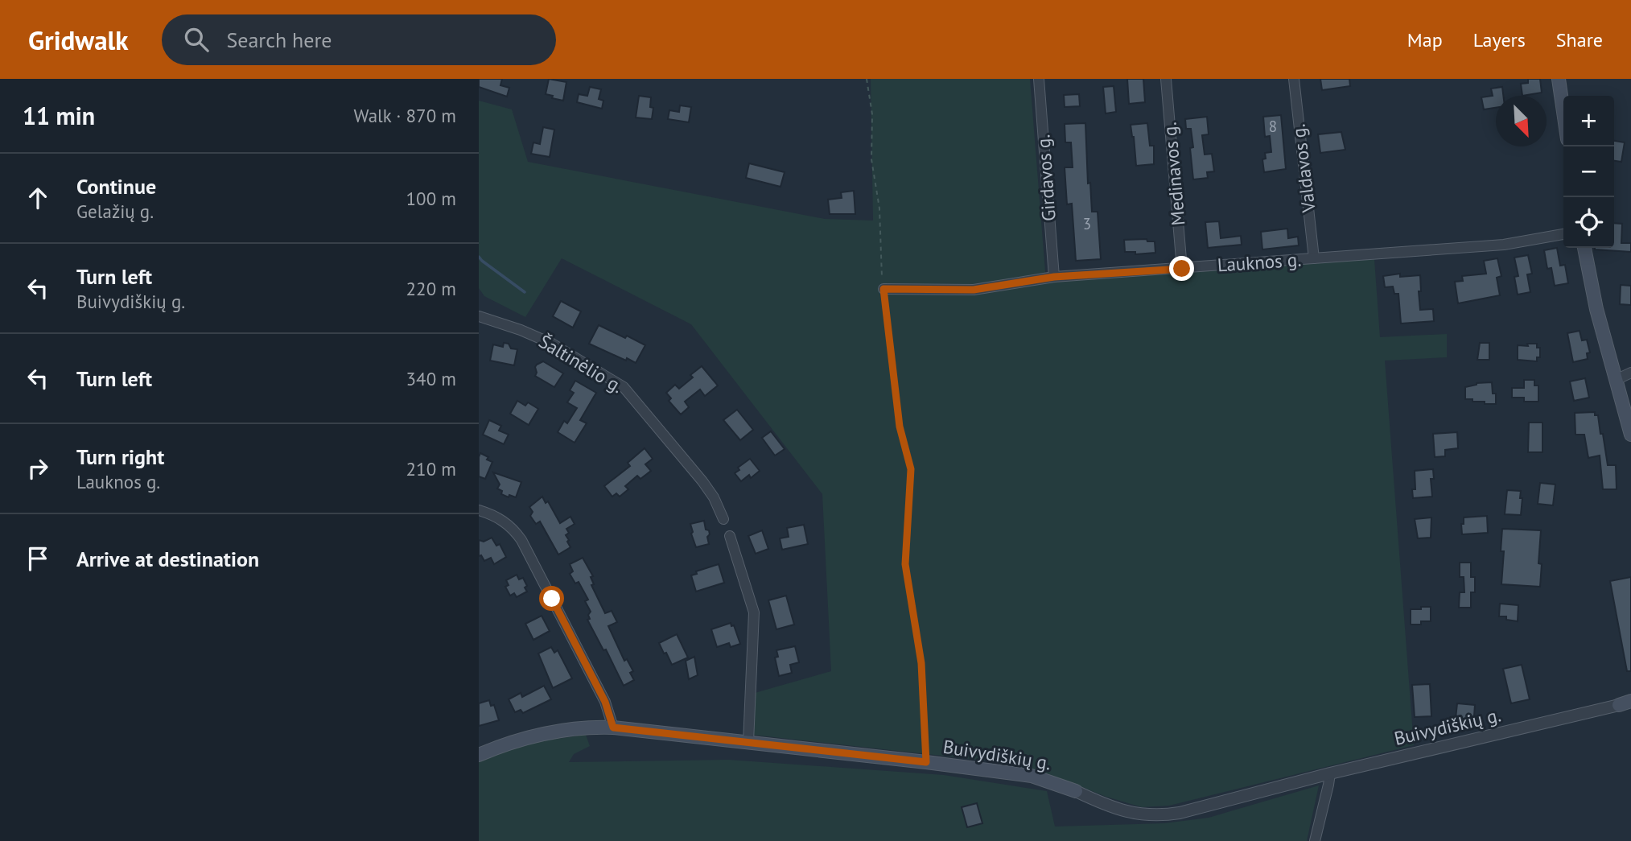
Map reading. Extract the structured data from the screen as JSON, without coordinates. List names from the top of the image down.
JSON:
{
  "streets": {
    "main road": ["Buivydiškių g."],
    "street": [
      "Valdavos g.",
      "Medinavos g.",
      "Girdavos g.",
      "Lauknos g.",
      "Šaltinėlio g."
    ]
  },
  "crossings": [
    ["Valdavos g.", "Lauknos g."],
    ["Medinavos g.", "Lauknos g."],
    ["Girdavos g.", "Lauknos g."]
  ],
  "house_numbers": ["8", "3"],
  "north": "bottom right",
  "page": {
    "header": "Gridwalk",
    "search": "Search here",
    "nav": ["Map", "Layers", "Share"],
    "heading": ["11 min", "Walk · 870 m"],
    "map_buttons": ["+", "−"],
    "list": [
      ["Continue", "Gelažių g.", "100 m"],
      ["Turn left", "Buivydiškių g.", "220 m"],
      ["Turn left", "340 m"],
      ["Turn right", "Lauknos g.", "210 m"],
      "Arrive at destination"
    ]
  }
}
